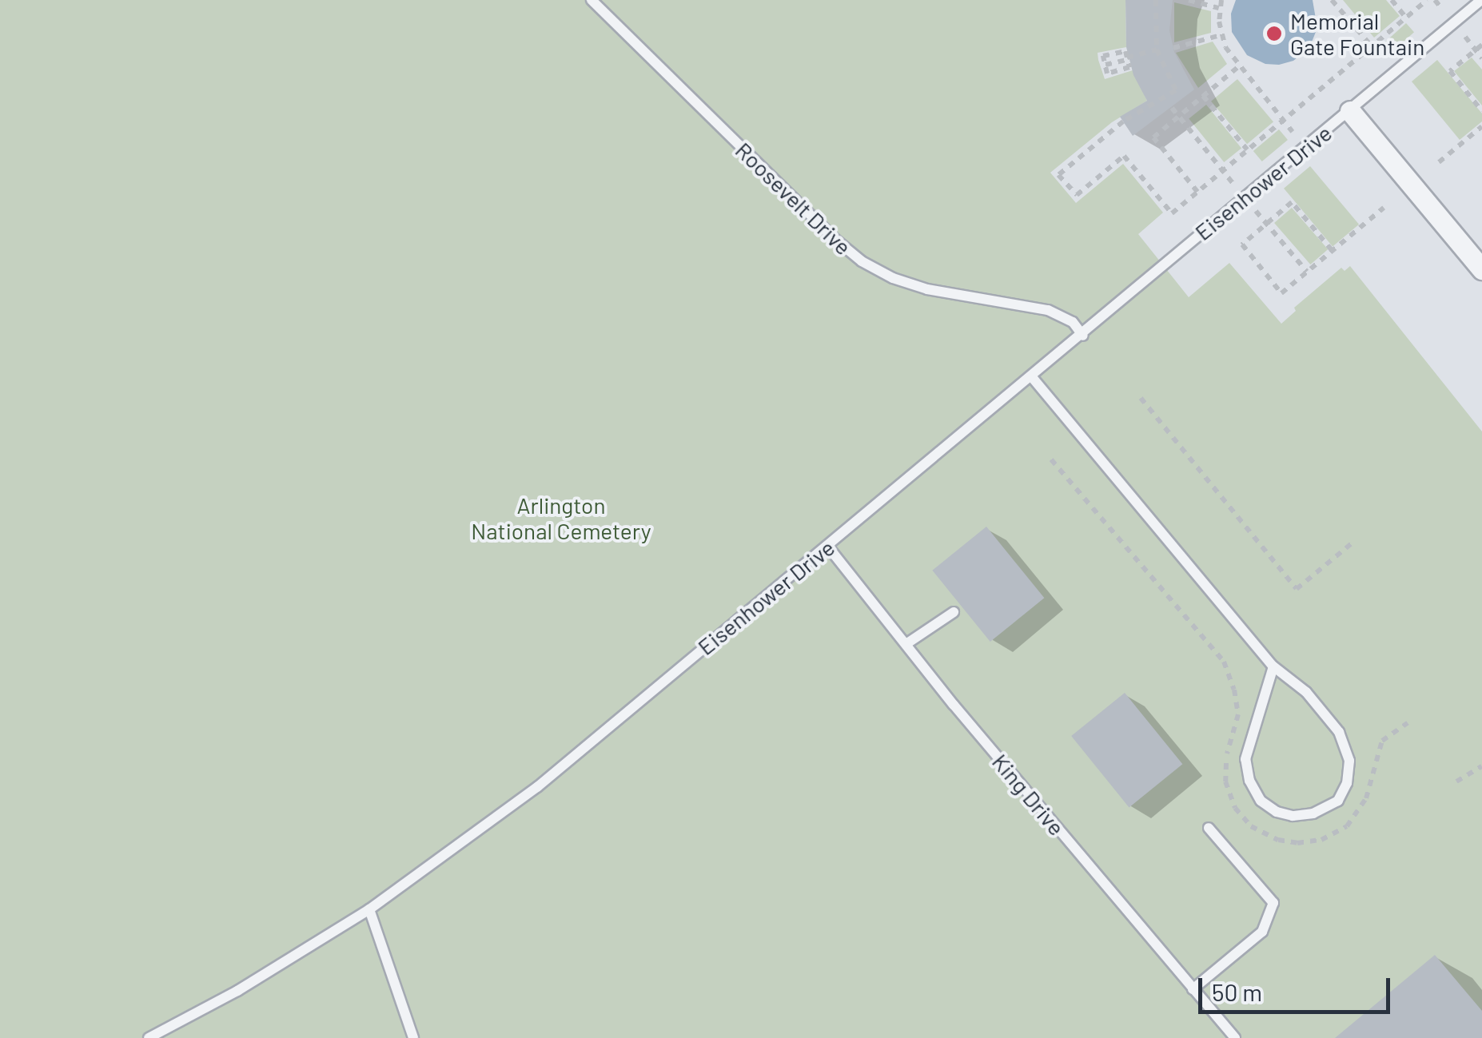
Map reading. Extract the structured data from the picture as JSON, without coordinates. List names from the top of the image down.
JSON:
{
  "streets": {
    "lane": ["Eisenhower Drive", "Roosevelt Drive", "King Drive"]
  },
  "crossings": [
    ["Eisenhower Drive", "Roosevelt Drive"],
    ["Eisenhower Drive", "King Drive"]
  ],
  "parks": ["Arlington National Cemetery"],
  "places": ["Memorial Gate Fountain"],
  "scale_bar": "50 m"
}
